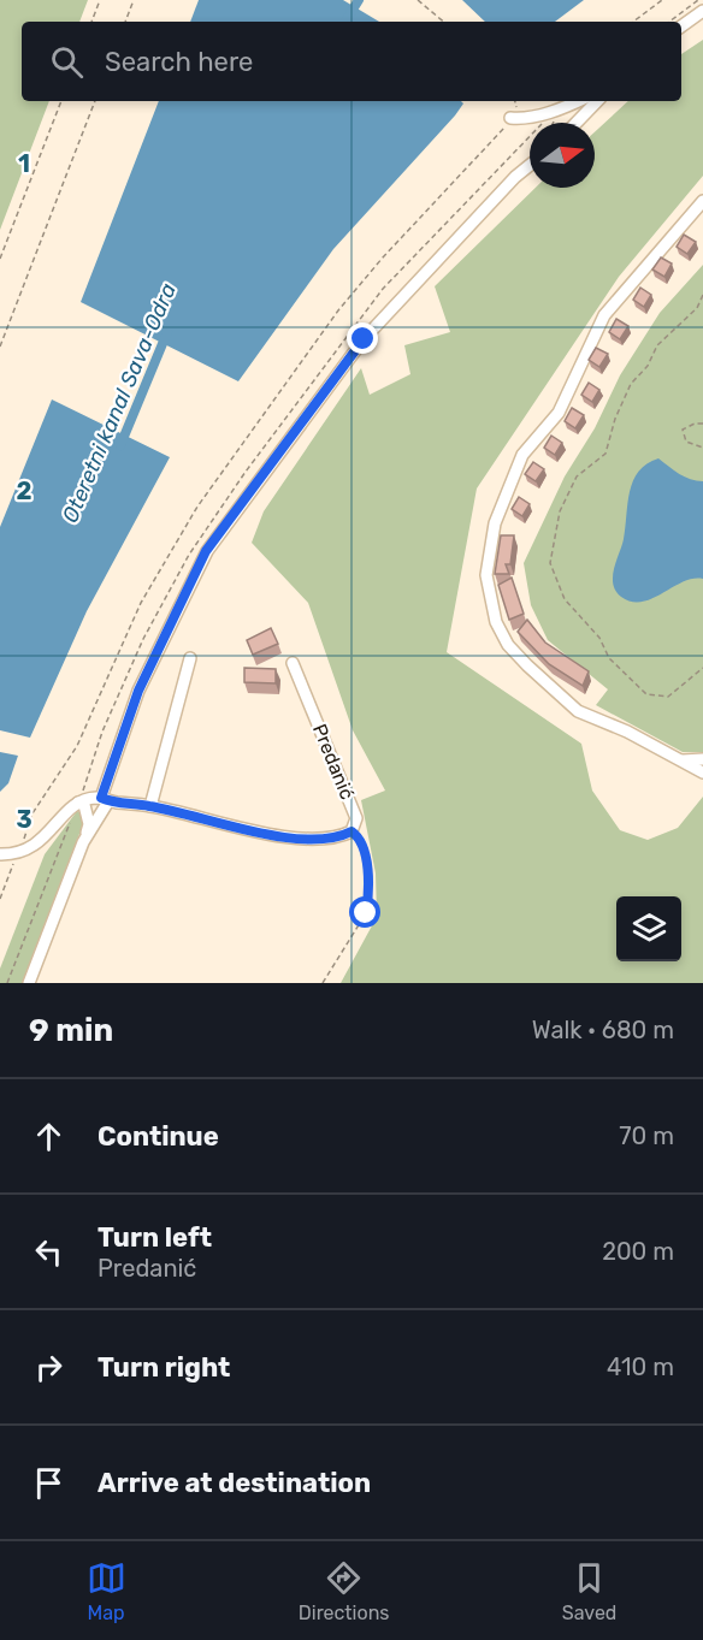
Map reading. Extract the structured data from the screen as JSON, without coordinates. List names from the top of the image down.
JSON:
{
  "streets": {
    "street": ["Predanić"]
  },
  "water": ["Oteretni kanal Sava-Odra"],
  "north": "right",
  "page": {
    "search": "Search here",
    "heading": ["9 min", "Walk · 680 m"],
    "list": [
      ["Continue", "70 m"],
      ["Turn left", "Predanić", "200 m"],
      ["Turn right", "410 m"],
      "Arrive at destination"
    ],
    "nav": ["Map", "Directions", "Saved"]
  },
  "grid": {
    "rows": ["1", "2", "3"]
  }
}
